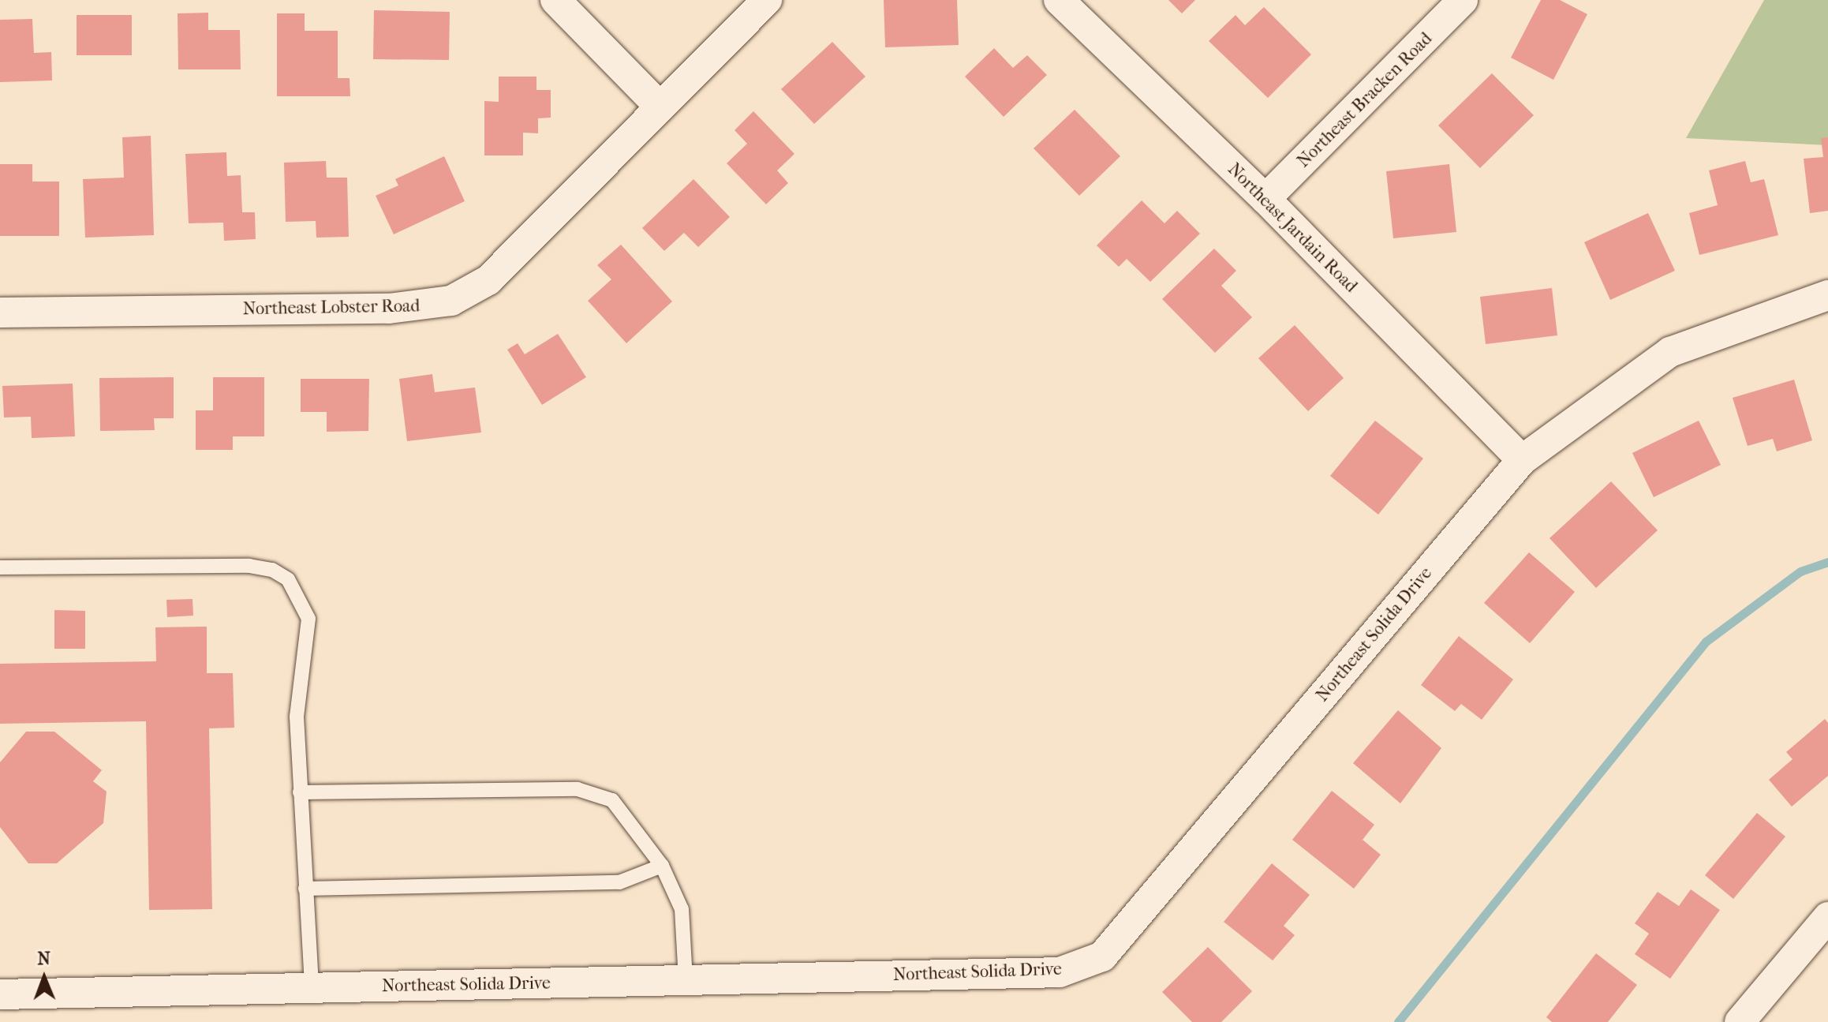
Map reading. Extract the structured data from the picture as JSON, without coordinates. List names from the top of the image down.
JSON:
{
  "streets": {
    "street": [
      "Northeast Bracken Road",
      "Northeast Jardain Road",
      "Northeast Lobster Road",
      "Northeast Solida Drive"
    ]
  },
  "crossings": [
    ["Northeast Bracken Road", "Northeast Jardain Road"],
    ["Northeast Jardain Road", "Northeast Solida Drive"]
  ],
  "north": "top"
}
